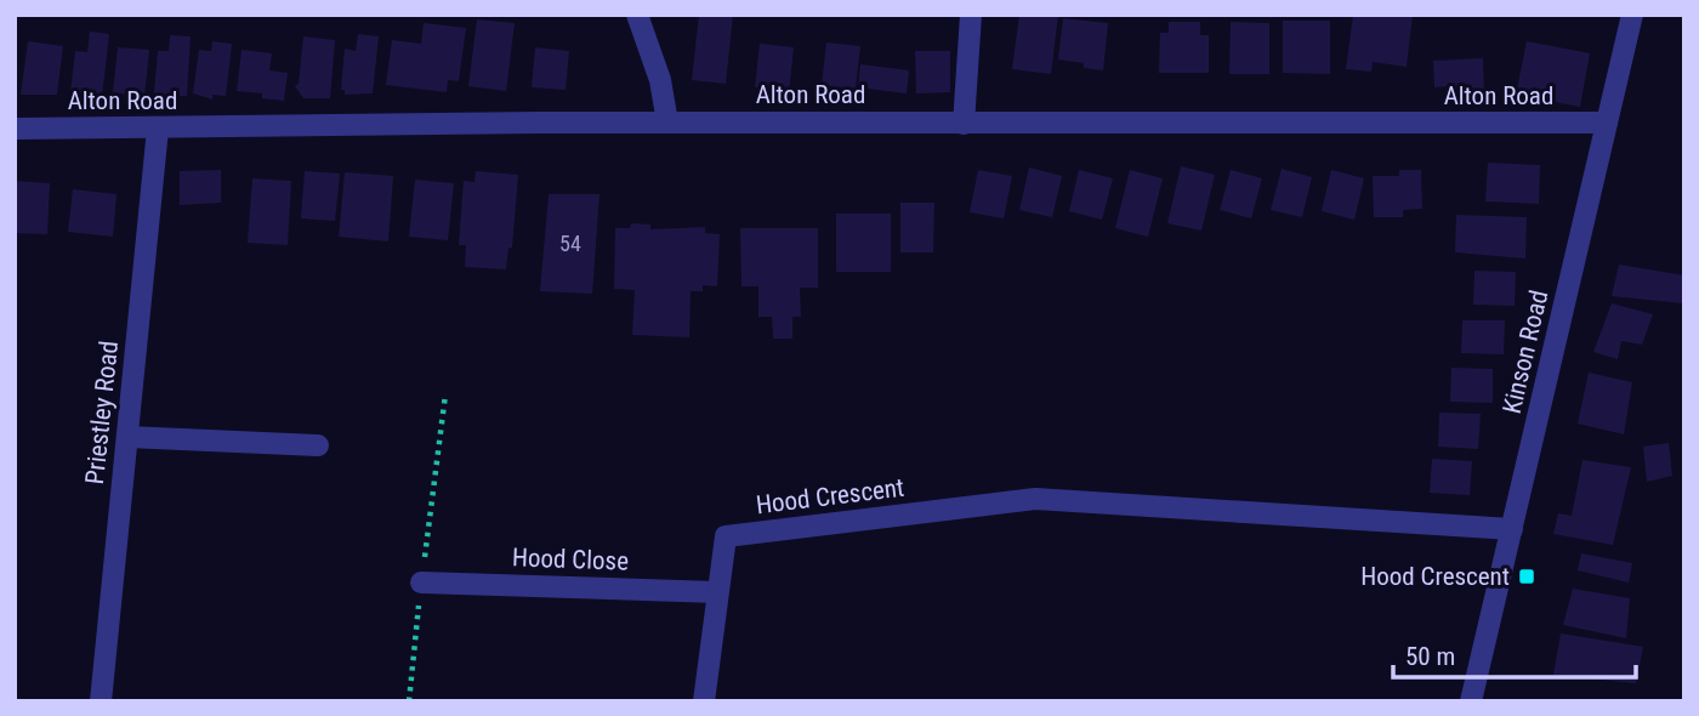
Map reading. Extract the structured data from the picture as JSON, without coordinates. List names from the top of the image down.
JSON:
{
  "streets": {
    "street": [
      "Alton Road",
      "Kinson Road",
      "Priestley Road",
      "Hood Crescent",
      "Hood Close"
    ]
  },
  "crossings": [
    ["Alton Road", "Kinson Road"],
    ["Alton Road", "Priestley Road"],
    ["Kinson Road", "Hood Crescent"],
    ["Hood Crescent", "Hood Close"]
  ],
  "places": {
    "transit": ["Hood Crescent"]
  },
  "house_numbers": ["54"],
  "scale_bar": "50 m"
}
